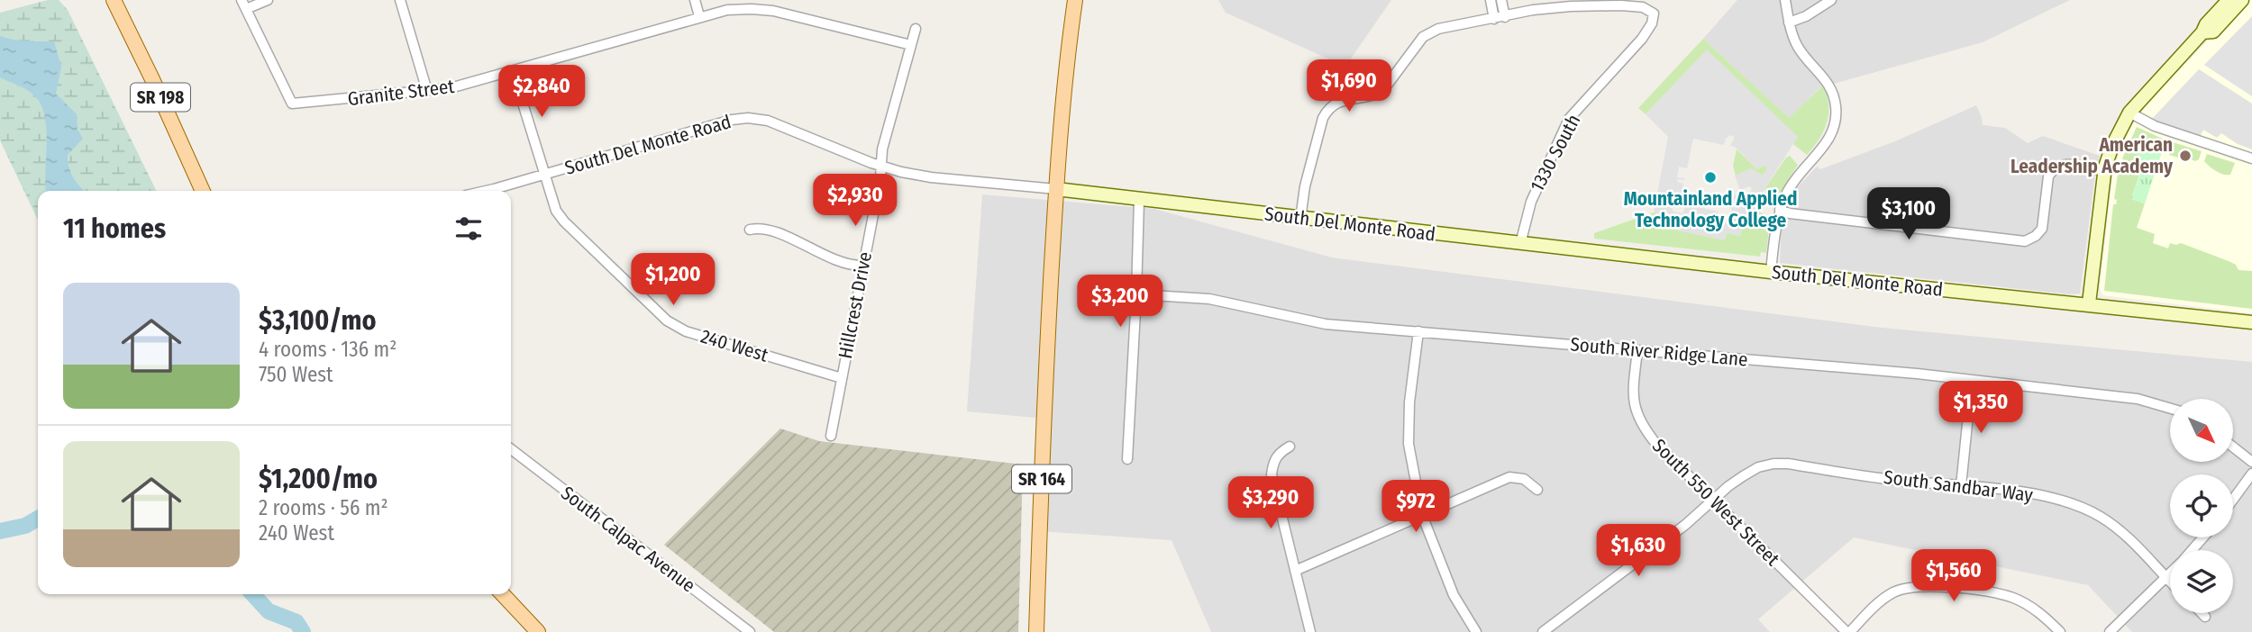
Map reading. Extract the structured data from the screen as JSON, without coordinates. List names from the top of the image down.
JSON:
{
  "streets": {
    "main road": ["SR 198", "SR 164"],
    "street": [
      "Granite Street",
      "South Del Monte Road",
      "1330 South",
      "Hillcrest Drive",
      "240 West",
      "South River Ridge Lane",
      "South Sandbar Way",
      "South 550 West Street",
      "South Calpac Avenue"
    ]
  },
  "crossings": [
    ["Granite Street", "Hillcrest Drive"],
    ["Granite Street", "240 West"],
    ["South Del Monte Road", "1330 South"],
    ["South Del Monte Road", "Hillcrest Drive"],
    ["South Del Monte Road", "240 West"],
    ["South Del Monte Road", "SR 164"],
    ["Hillcrest Drive", "240 West"],
    ["South River Ridge Lane", "South 550 West Street"],
    ["South Sandbar Way", "South 550 West Street"]
  ],
  "places": ["American Leadership Academy", "Mountainland Applied Technology College"],
  "north": "bottom right",
  "page": {
    "price": [
      "$1,690",
      "$2,840",
      "$2,930",
      "$3,100",
      "$1,200",
      "$3,200",
      "$1,350",
      "$3,290",
      "$972",
      "$1,630",
      "$1,560"
    ],
    "heading": "11 homes",
    "list": [
      {
        "name": "$3,100/mo",
        "note": "4 rooms · 136 m² · 750 West"
      },
      {
        "name": "$1,200/mo",
        "note": "2 rooms · 56 m² · 240 West"
      }
    ]
  }
}
